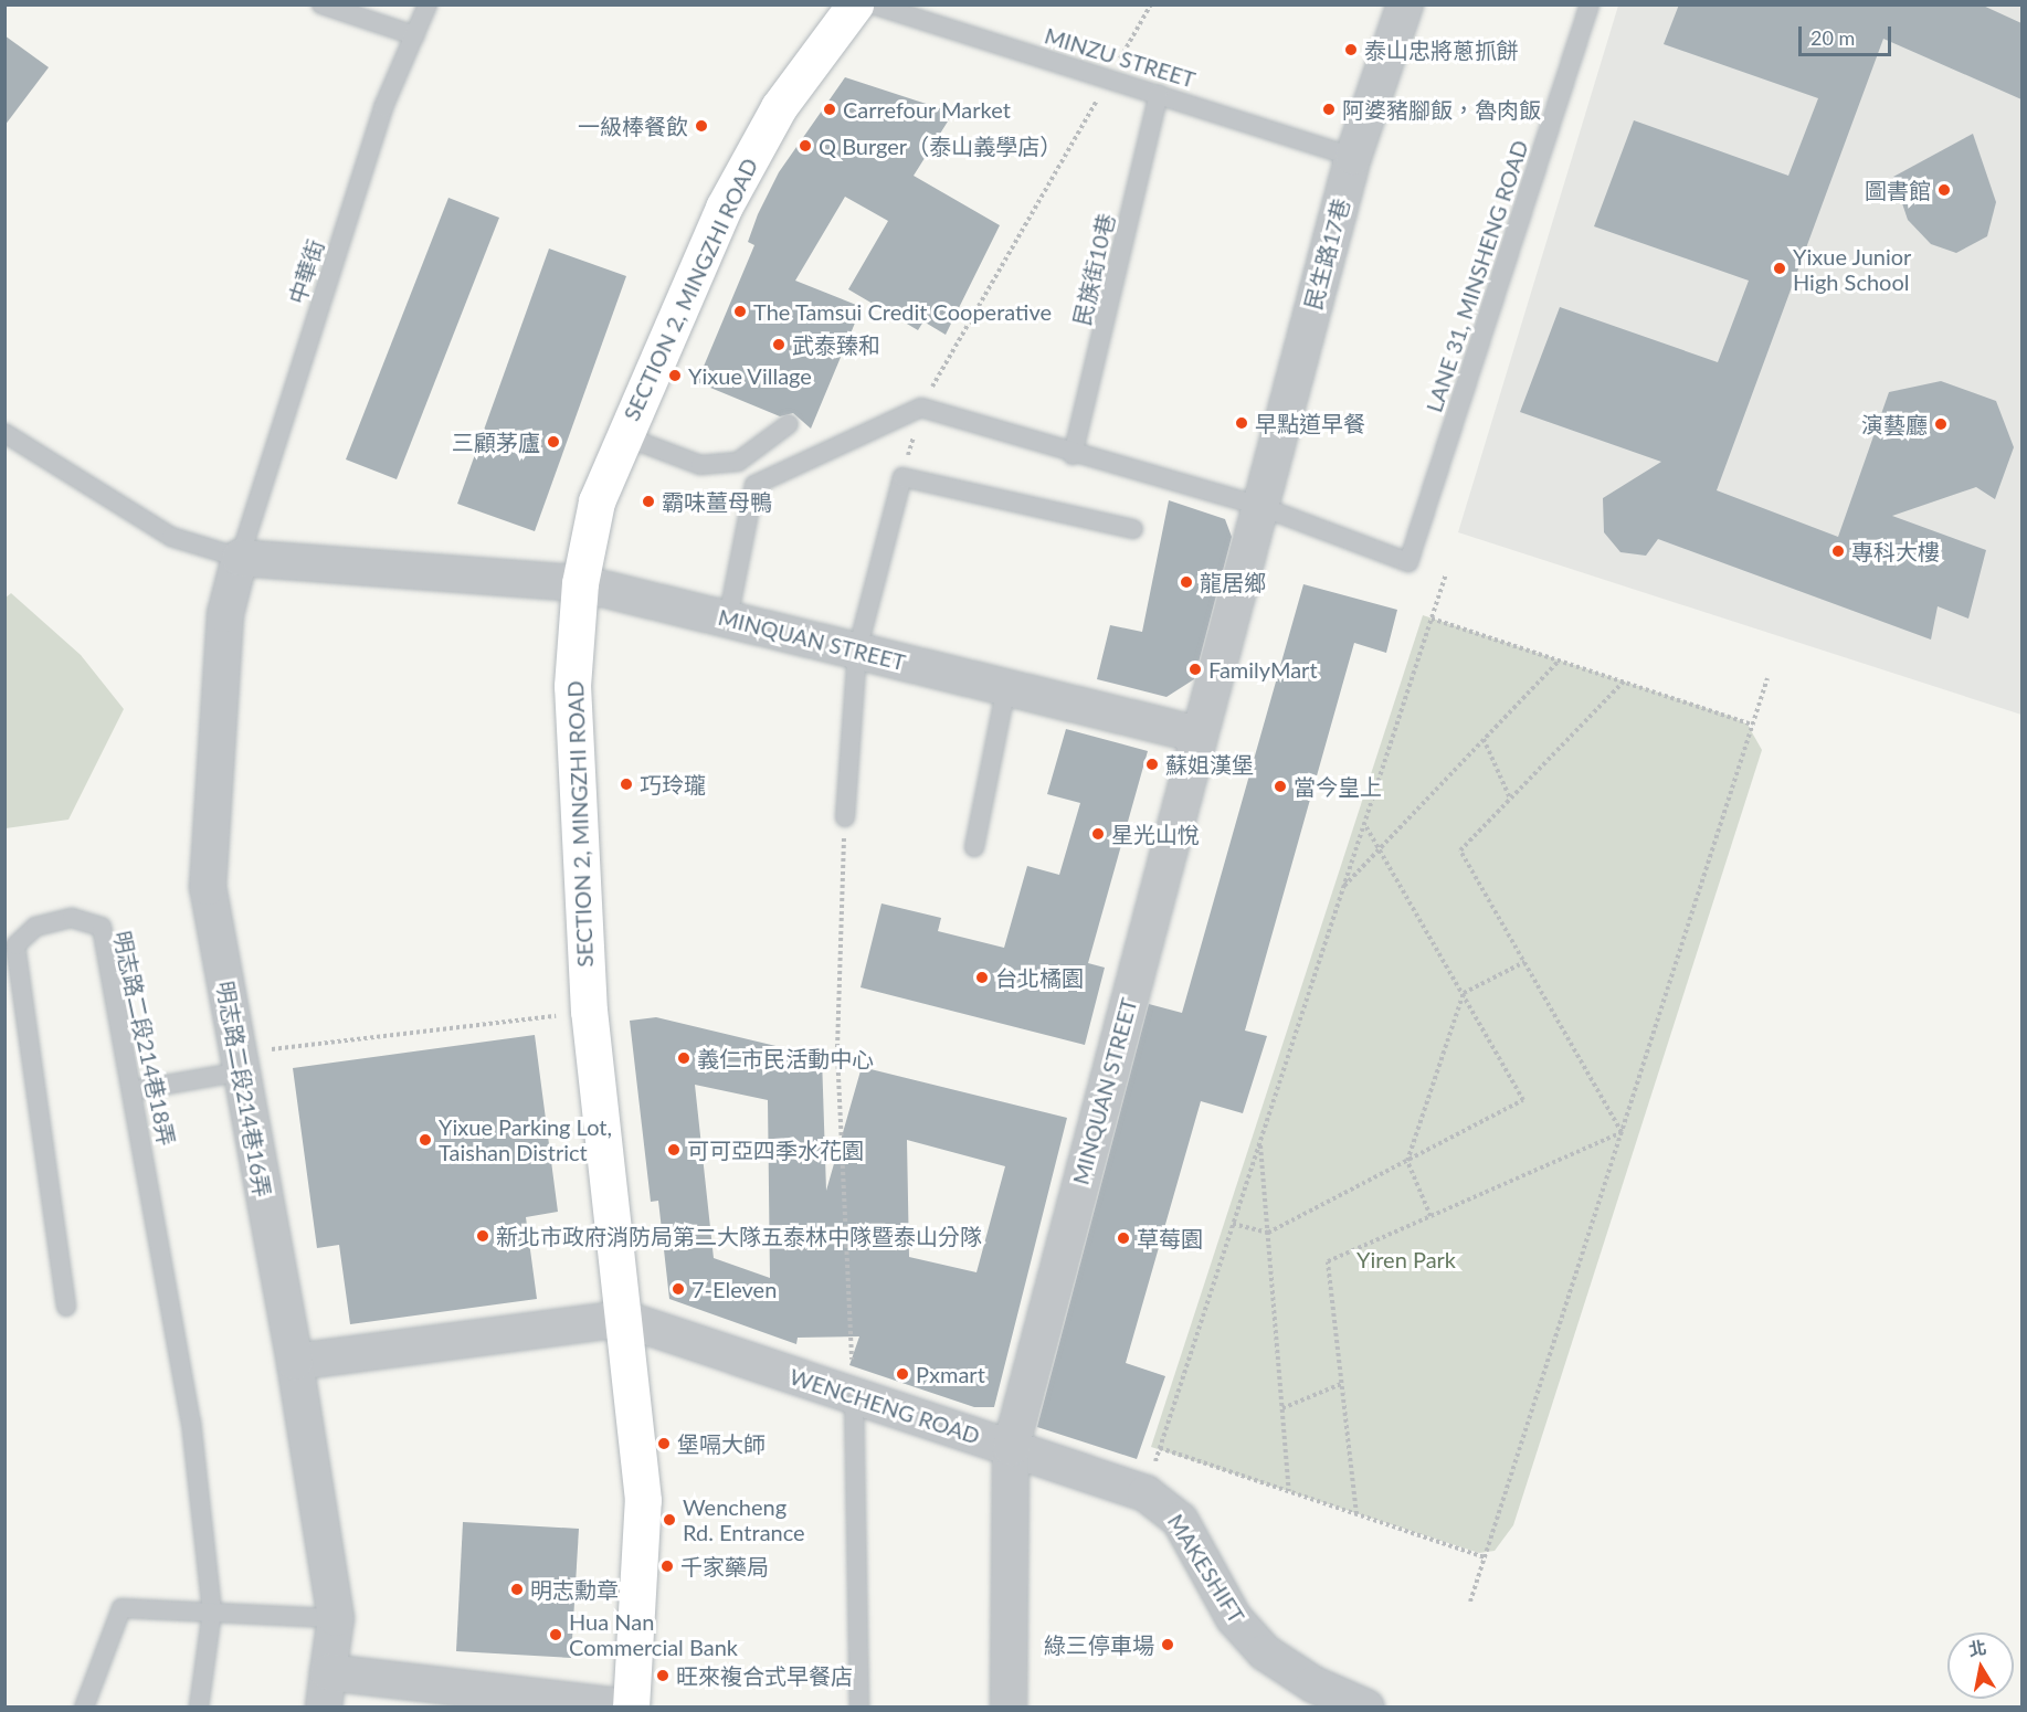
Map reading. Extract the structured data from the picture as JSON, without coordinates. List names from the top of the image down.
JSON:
{
  "streets": {
    "main road": ["SECTION 2, MINGZHI ROAD"],
    "street": [
      "民生路17巷",
      "MINQUAN STREET",
      "明志路二段214巷16弄",
      "WENCHENG ROAD",
      "MAKESHIFT"
    ],
    "lane": [
      "MINZU STREET",
      "民族街10巷",
      "中華街",
      "LANE 31, MINSHENG ROAD",
      "明志路二段214巷18弄"
    ]
  },
  "crossings": [
    ["MINZU STREET", "民生路17巷"],
    ["MINZU STREET", "民族街10巷"],
    ["民生路17巷", "LANE 31, MINSHENG ROAD"],
    ["民生路17巷", "MINQUAN STREET"],
    ["中華街", "MINQUAN STREET"],
    ["中華街", "明志路二段214巷16弄"],
    ["LANE 31, MINSHENG ROAD", "MINQUAN STREET"],
    ["SECTION 2, MINGZHI ROAD", "MINQUAN STREET"],
    ["SECTION 2, MINGZHI ROAD", "WENCHENG ROAD"],
    ["MINQUAN STREET", "明志路二段214巷16弄"],
    ["MINQUAN STREET", "WENCHENG ROAD"],
    ["WENCHENG ROAD", "MAKESHIFT"]
  ],
  "parks": ["Yiren Park"],
  "places": [
    "泰山忠將蔥抓餅",
    "Carrefour Market",
    "阿婆豬腳飯，魯肉飯",
    "一級棒餐飲",
    "Q Burger（泰山義學店）",
    "圖書館",
    "Yixue Junior High School",
    "The Tamsui Credit Cooperative",
    "武泰臻和",
    "Yixue Village",
    "早點道早餐",
    "演藝廳",
    "三顧茅廬",
    "霸味薑母鴨",
    "專科大樓",
    "龍居鄉",
    "FamilyMart",
    "蘇姐漢堡",
    "巧玲瓏",
    "當今皇上",
    "星光山悅",
    "台北橘園",
    "義仁市民活動中心",
    "Yixue Parking Lot, Taishan District",
    "可可亞四季水花園",
    "新北市政府消防局第二大隊五泰林中隊暨泰山分隊",
    "草莓園",
    "7-Eleven",
    "Pxmart",
    "堡嗝大師",
    "Wencheng Rd. Entrance",
    "千家藥局",
    "明志勳章",
    "Hua Nan Commercial Bank",
    "綠三停車場",
    "旺來複合式早餐店"
  ],
  "scale_bar": "20 m",
  "north": "top"
}
